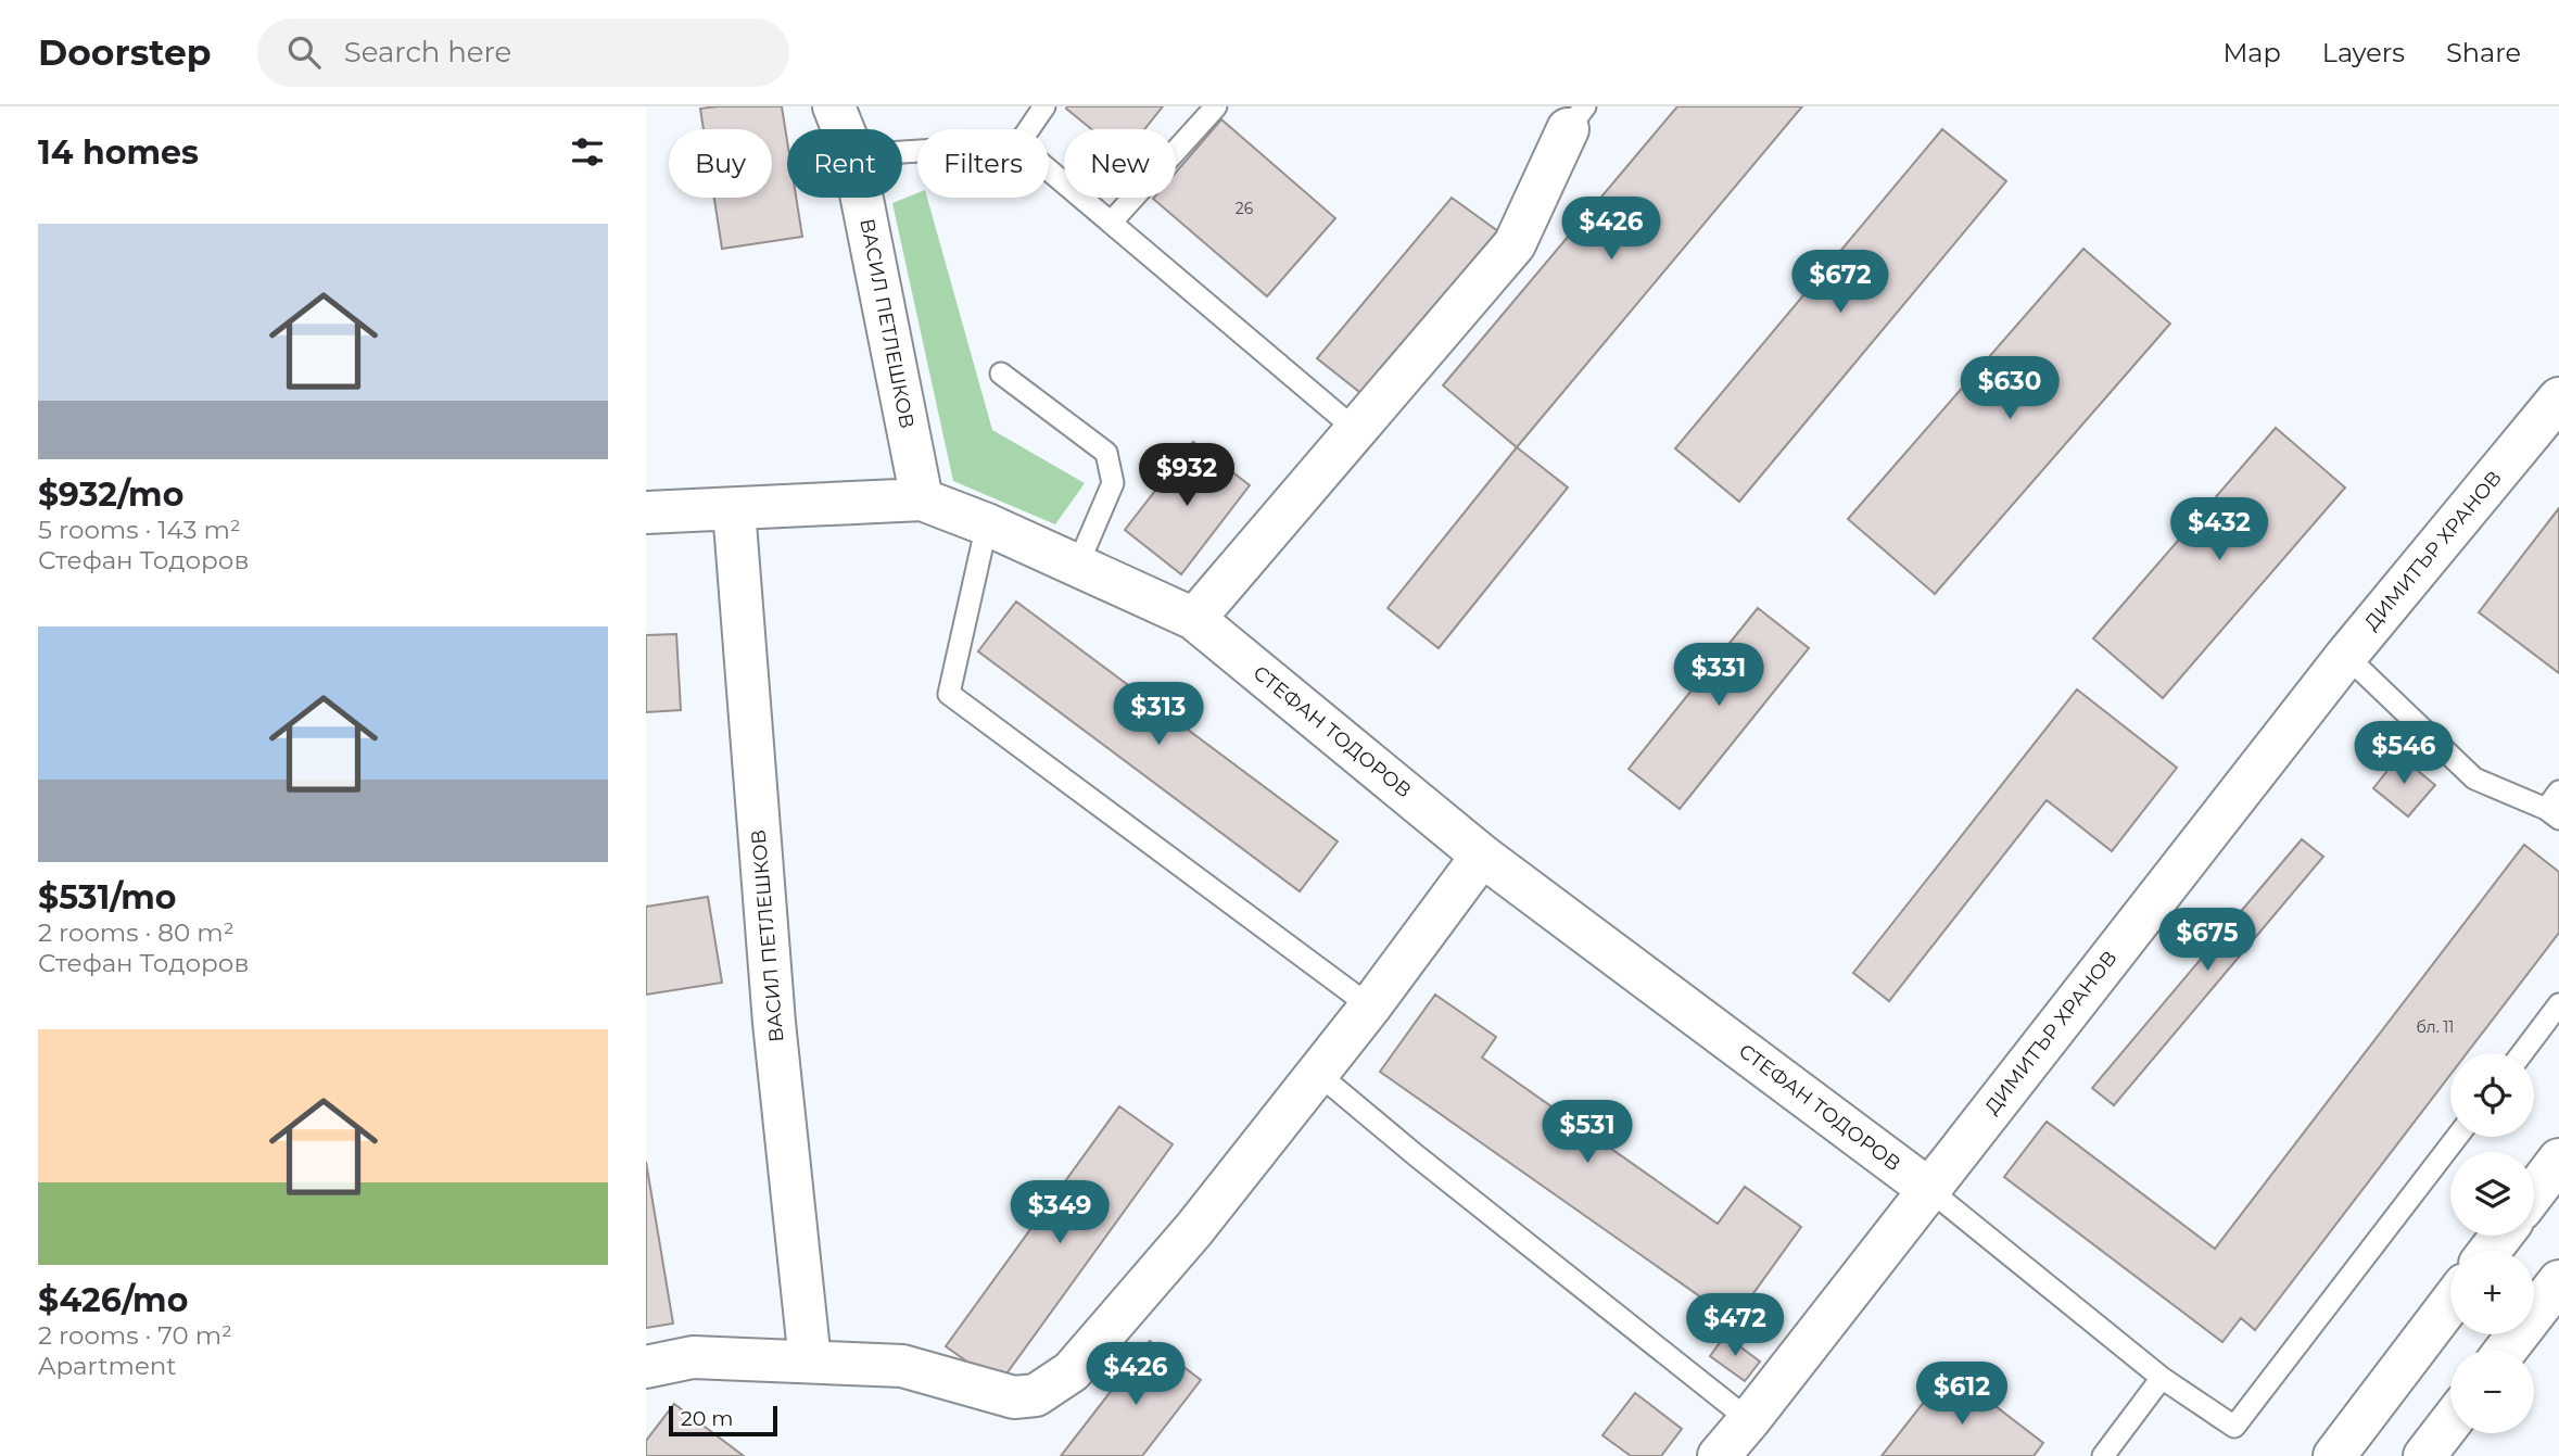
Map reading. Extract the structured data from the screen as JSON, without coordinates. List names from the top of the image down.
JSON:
{
  "streets": {
    "street": ["ВАСИЛ ПЕТЛЕШКОВ", "ДИМИТЪР ХРАНОВ", "СТЕФАН ТОДОРОВ"]
  },
  "crossings": [
    ["ВАСИЛ ПЕТЛЕШКОВ", "СТЕФАН ТОДОРОВ"],
    ["ДИМИТЪР ХРАНОВ", "СТЕФАН ТОДОРОВ"]
  ],
  "house_numbers": ["26", "бл. 11"],
  "scale_bar": "20 m",
  "page": {
    "header": "Doorstep",
    "search": "Search here",
    "nav": ["Map", "Layers", "Share"],
    "heading": "14 homes",
    "chip": [
      "Buy",
      "Rent",
      "Filters",
      "New"
    ],
    "price": [
      "$426",
      "$672",
      "$630",
      "$932",
      "$432",
      "$331",
      "$313",
      "$546",
      "$675",
      "$531",
      "$349",
      "$472",
      "$426",
      "$612"
    ],
    "list": [
      {
        "name": "$932/mo",
        "note": "5 rooms · 143 m² · Стефан Тодоров"
      },
      {
        "name": "$531/mo",
        "note": "2 rooms · 80 m² · Стефан Тодоров"
      },
      {
        "name": "$426/mo",
        "note": "2 rooms · 70 m² · Apartment"
      }
    ],
    "map_buttons": ["+", "−"],
    "scale": "20 m"
  }
}
